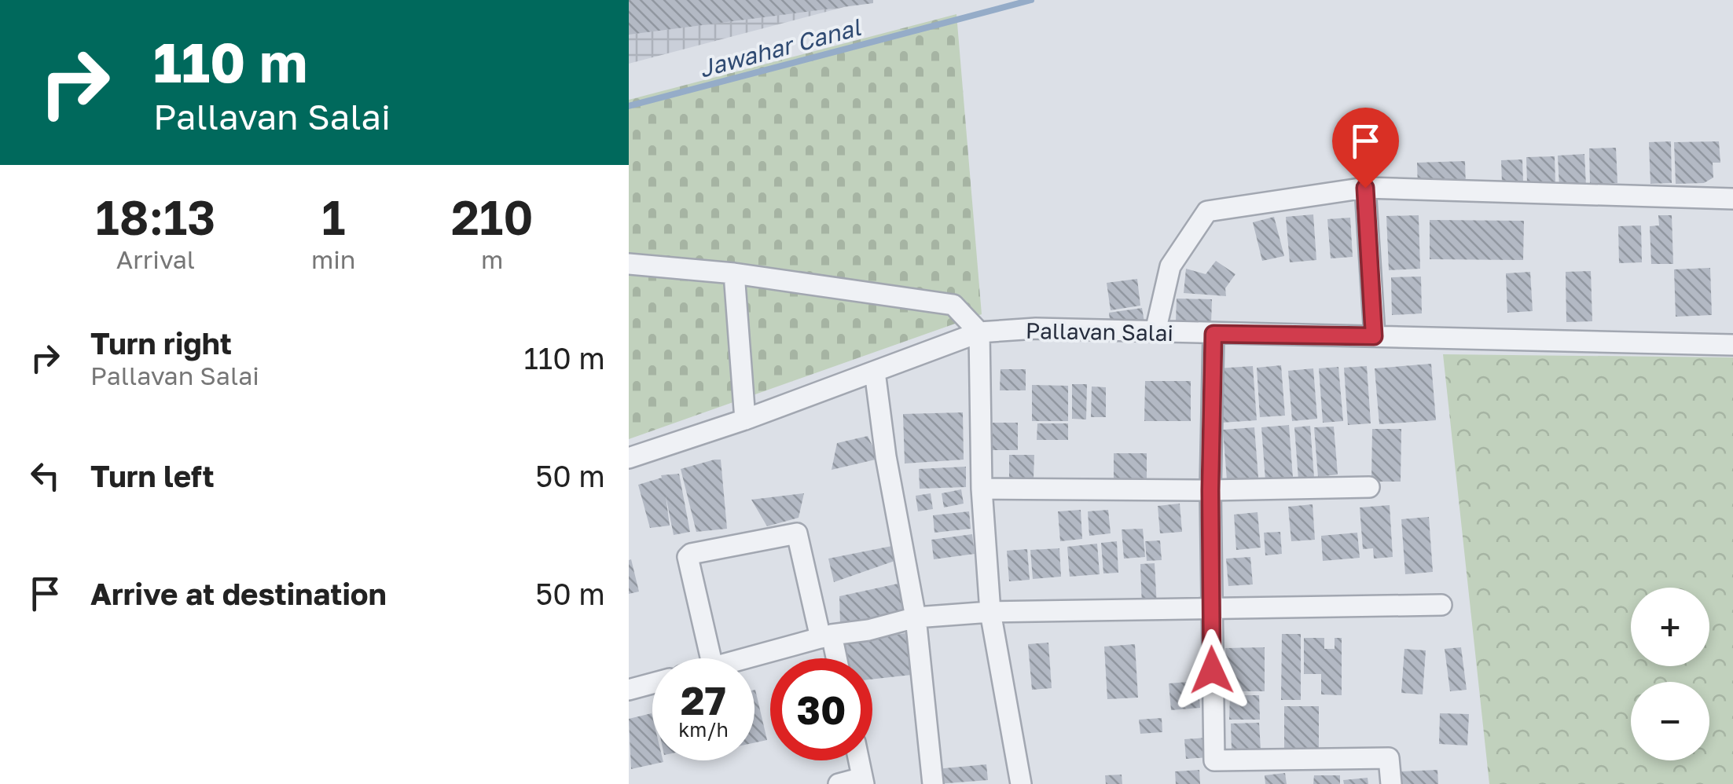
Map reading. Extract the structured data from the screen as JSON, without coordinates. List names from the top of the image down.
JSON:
{
  "streets": {
    "street": ["Pallavan Salai"]
  },
  "water": ["Jawahar Canal"],
  "page": {
    "turn": ["110 m", "Pallavan Salai"],
    "eta": [
      "18:13",
      "Arrival",
      "1",
      "min",
      "210",
      "m"
    ],
    "list": [
      {
        "name": "Turn right",
        "note": "Pallavan Salai",
        "value": "110 m"
      },
      {
        "name": "Turn left",
        "value": "50 m"
      },
      {
        "name": "Arrive at destination",
        "value": "50 m"
      }
    ],
    "map_buttons": ["+", "−"],
    "speed": "27 km/h",
    "limit": "30"
  }
}
